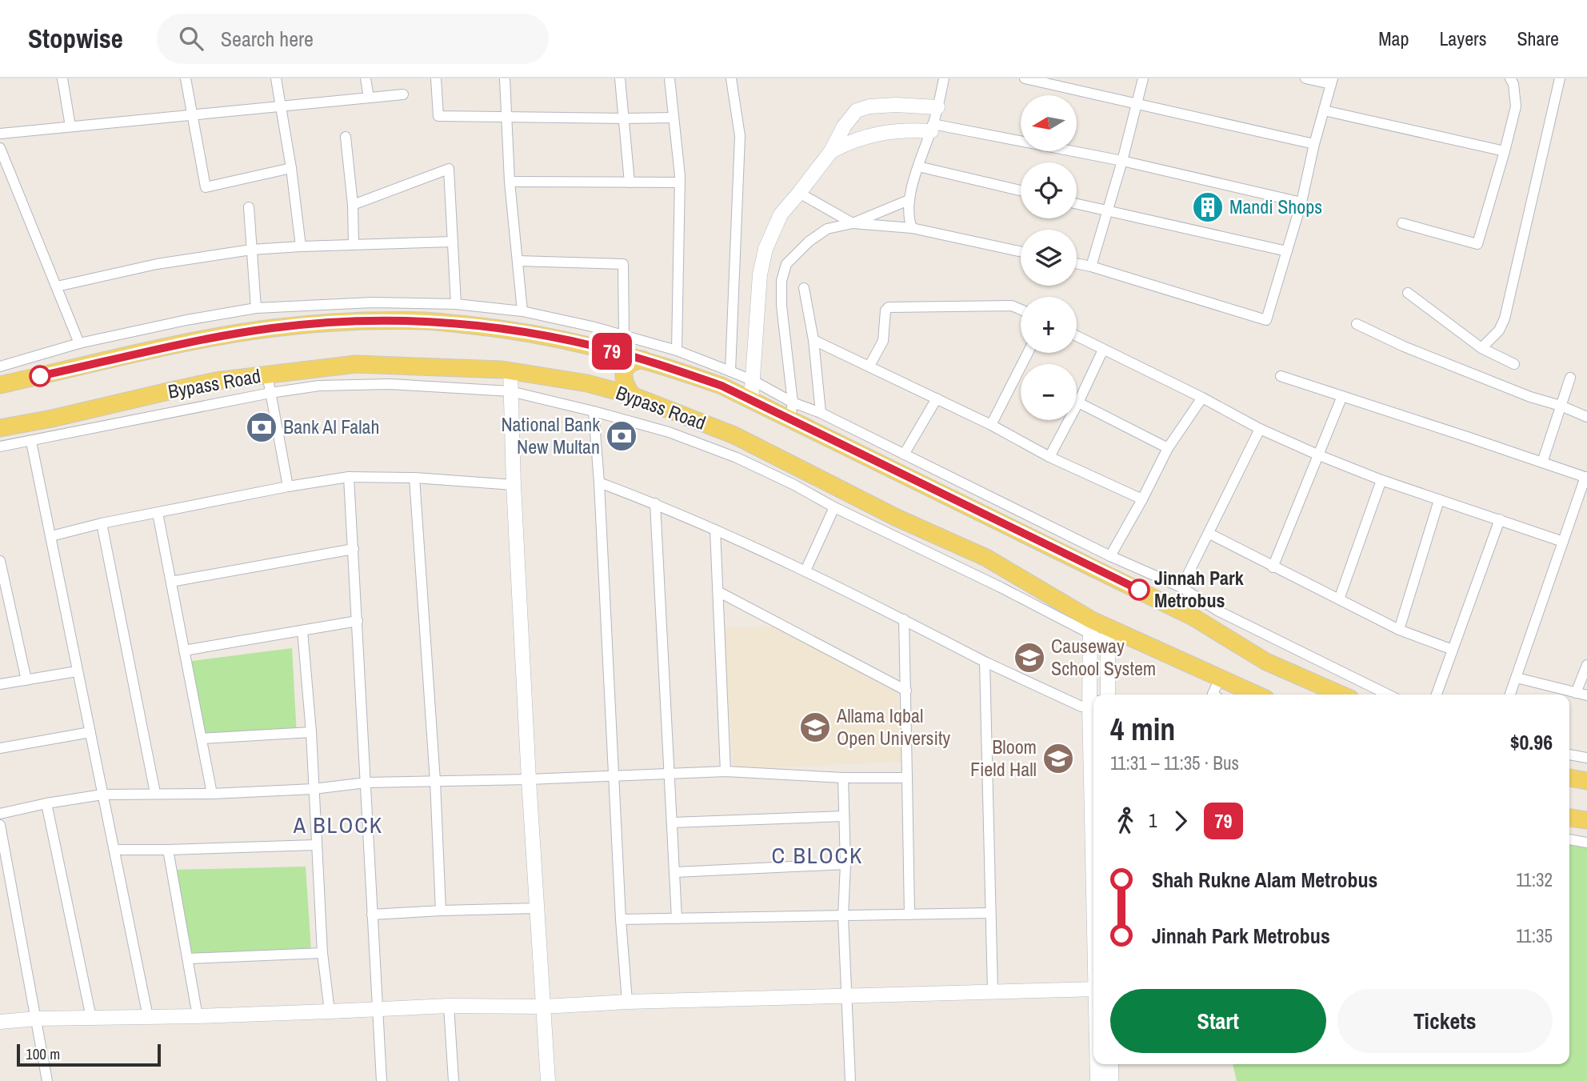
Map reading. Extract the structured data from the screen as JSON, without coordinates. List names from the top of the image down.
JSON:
{
  "streets": {
    "main road": ["Bypass Road"]
  },
  "districts": ["A BLOCK", "C BLOCK"],
  "places": {
    "building": ["Mandi Shops"],
    "bank": ["Bank Al Falah", "National Bank New Multan"],
    "other": ["Jinnah Park Metrobus"],
    "school or university": ["Causeway School System", "Allama Iqbal Open University", "Bloom Field Hall"]
  },
  "lines": ["bus line 79"],
  "scale_bar": "100 m",
  "north": "left",
  "page": {
    "header": "Stopwise",
    "search": "Search here",
    "nav": ["Map", "Layers", "Share"],
    "on_map": "79",
    "map_buttons": ["+", "−"],
    "heading": ["4 min", "11:31 – 11:35 · Bus", "$0.96"],
    "legs": ["1", "79"],
    "list": [
      {
        "name": "Shah Rukne Alam Metrobus",
        "value": "11:32"
      },
      {
        "name": "Jinnah Park Metrobus",
        "value": "11:35"
      }
    ],
    "buttons": ["Start", "Tickets"],
    "scale": "100 m"
  }
}
